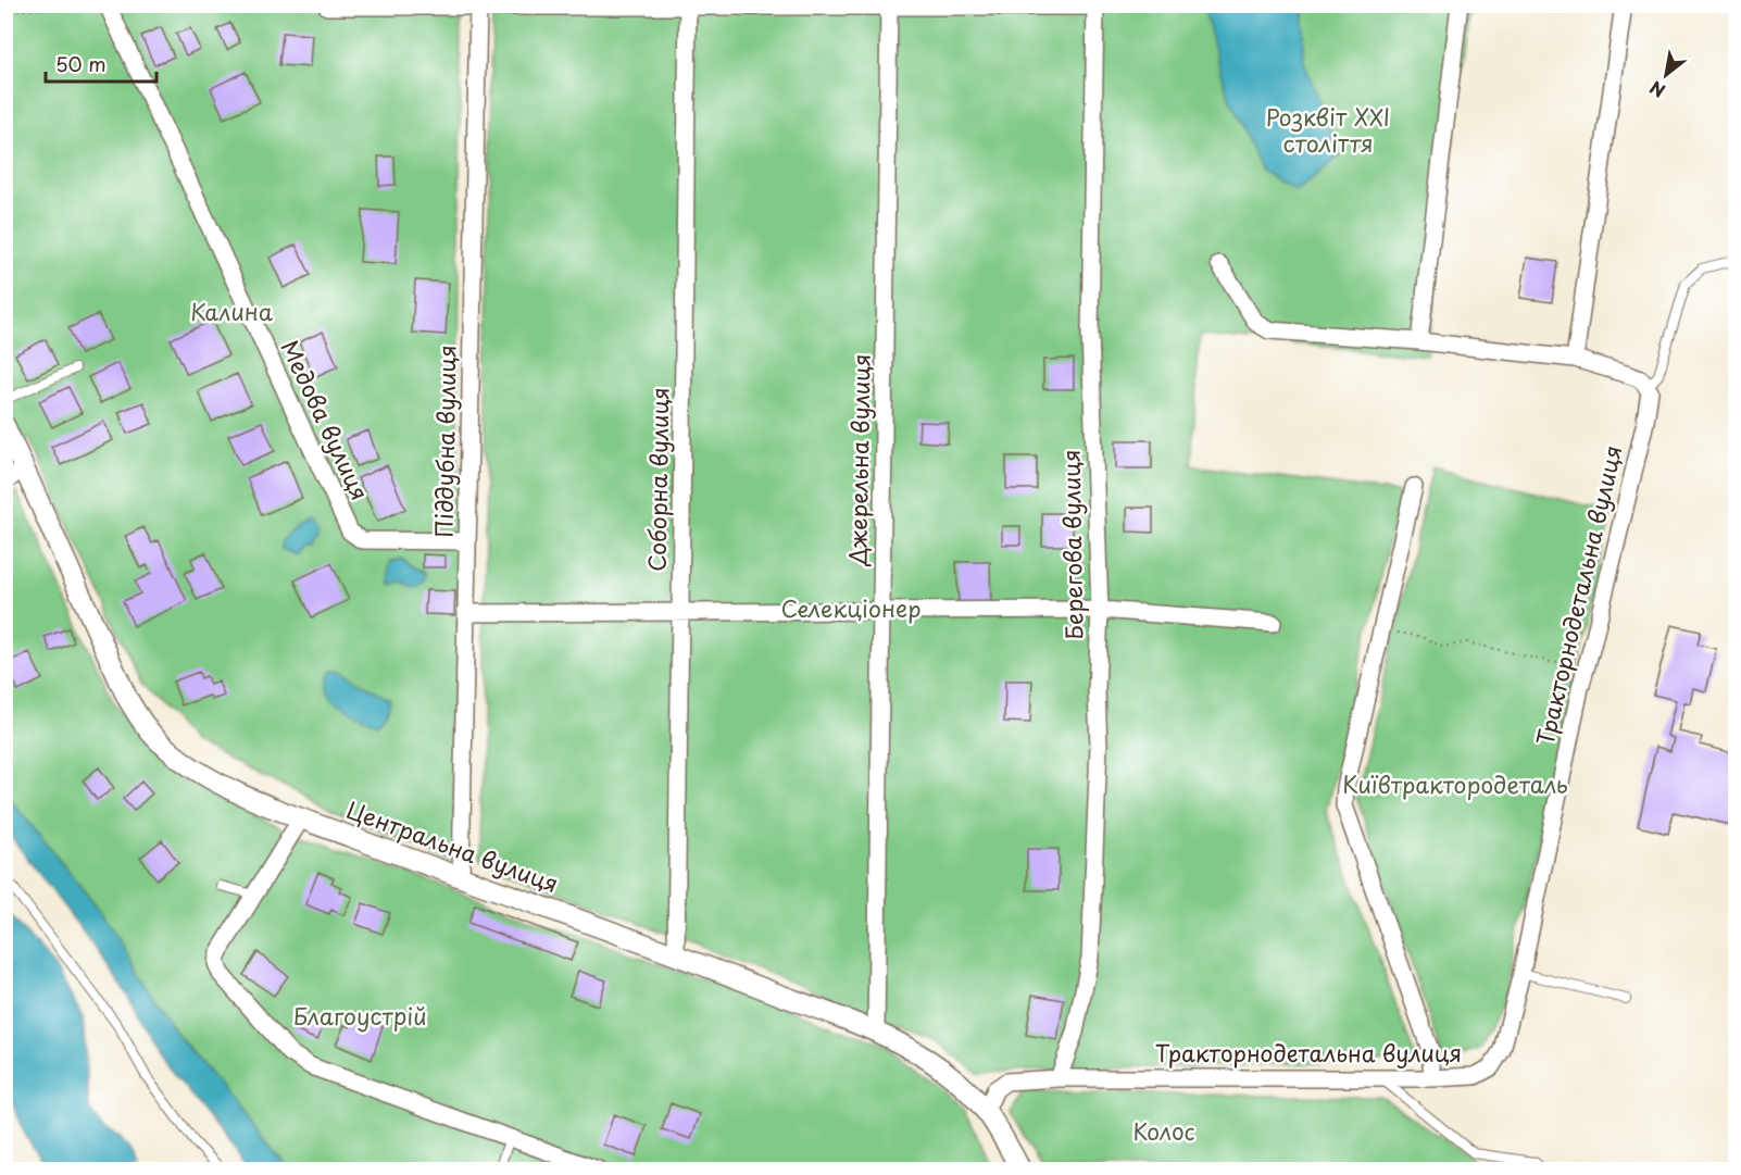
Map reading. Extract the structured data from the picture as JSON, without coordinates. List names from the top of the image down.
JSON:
{
  "streets": {
    "street": [
      "Медова вулиця",
      "Піддубна вулиця",
      "Джерельна вулиця",
      "Соборна вулиця",
      "Берегова вулиця",
      "Тракторнодетальна вулиця",
      "Центральна вулиця"
    ]
  },
  "crossings": [
    ["Медова вулиця", "Піддубна вулиця"],
    ["Піддубна вулиця", "Центральна вулиця"],
    ["Джерельна вулиця", "Центральна вулиця"],
    ["Соборна вулиця", "Центральна вулиця"],
    ["Берегова вулиця", "Тракторнодетальна вулиця"],
    ["Тракторнодетальна вулиця", "Центральна вулиця"]
  ],
  "parks": [
    "Розквіт XXI століття",
    "Калина",
    "Селекціонер",
    "Київтрактородеталь",
    "Благоустрій",
    "Колос"
  ],
  "scale_bar": "50 m",
  "north": "bottom left"
}
